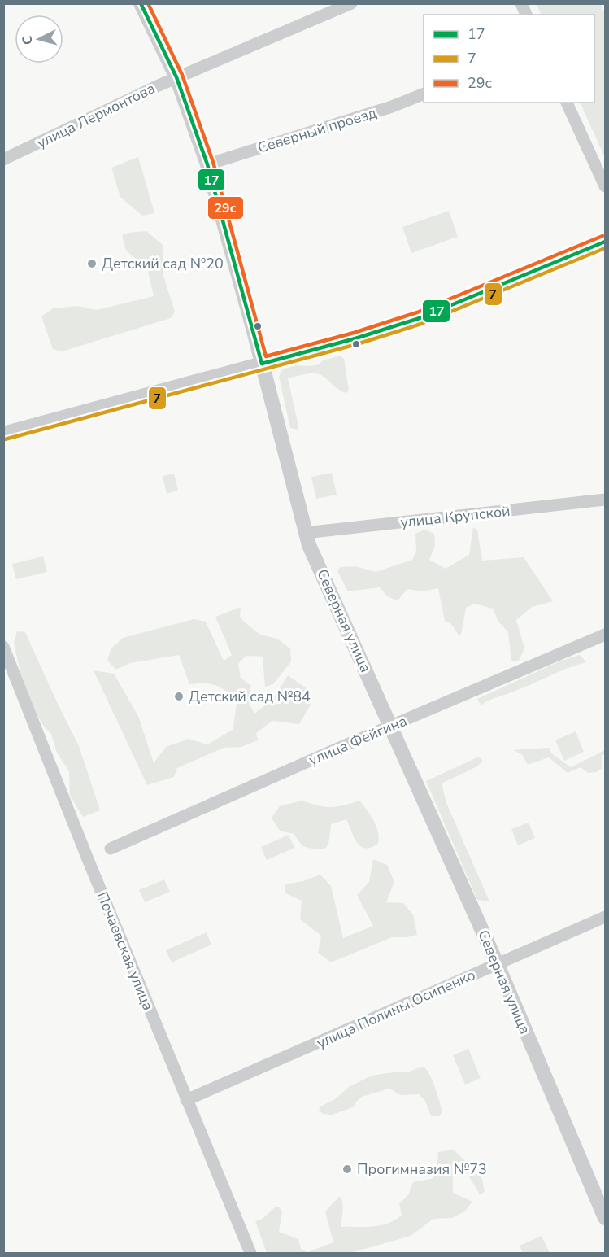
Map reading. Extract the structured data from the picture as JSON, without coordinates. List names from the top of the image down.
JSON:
{
  "streets": {
    "street": [
      "улица Лермонтова",
      "Северный проезд",
      "улица Крупской",
      "Северная улица",
      "улица Фейгина",
      "Почаевская улица",
      "улица Полины Осипенко"
    ]
  },
  "crossings": [
    ["улица Лермонтова", "Северная улица"],
    ["Северный проезд", "Северная улица"],
    ["улица Крупской", "Северная улица"],
    ["Северная улица", "улица Фейгина"],
    ["Северная улица", "улица Полины Осипенко"],
    ["Почаевская улица", "улица Полины Осипенко"]
  ],
  "places": ["Детский сад №20", "Детский сад №84", "Прогимназия №73"],
  "lines": ["transit line 17", "transit line 29с", "transit line 7"],
  "legend": ["17", "7", "29с"],
  "north": "left"
}
